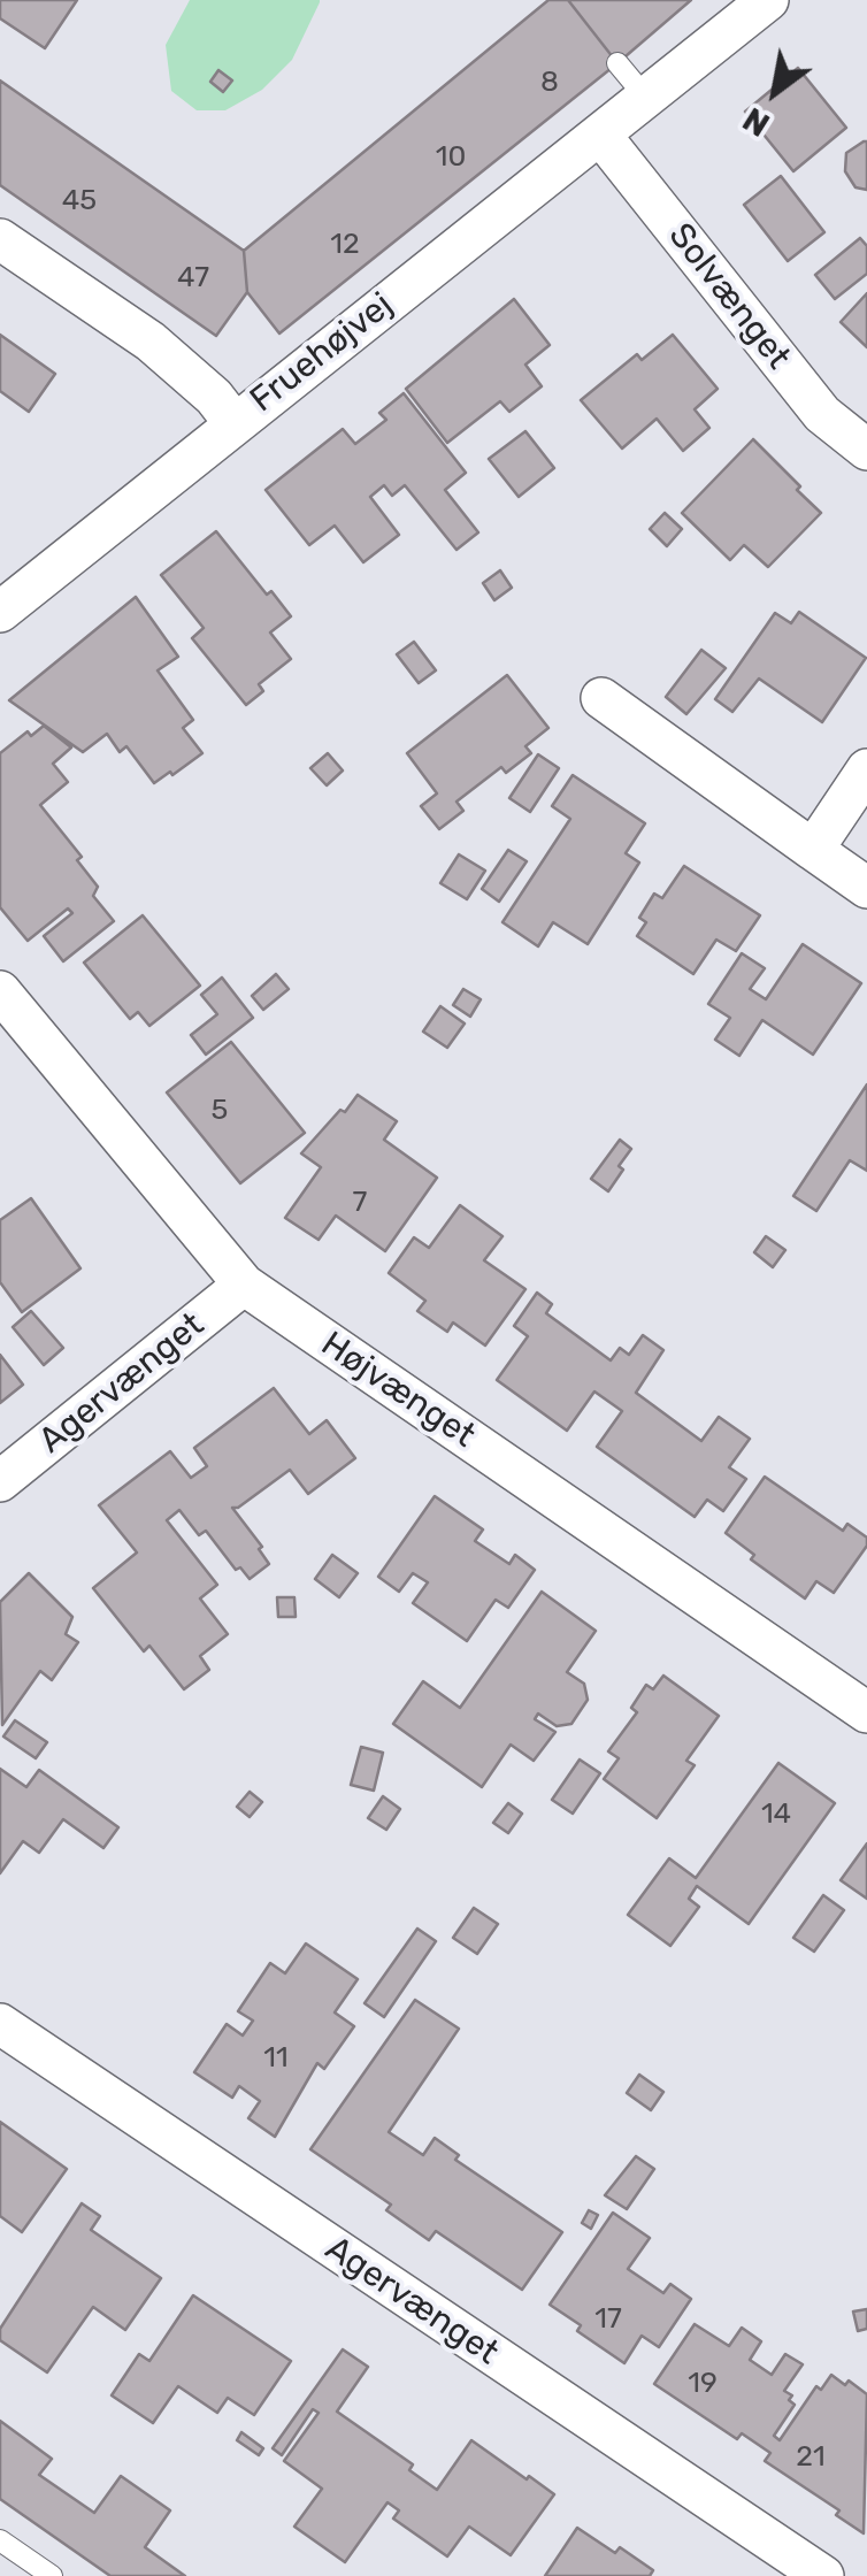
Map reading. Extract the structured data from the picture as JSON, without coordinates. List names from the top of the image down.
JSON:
{
  "streets": {
    "street": [
      "Solvænget",
      "Fruehøjvej",
      "Agervænget",
      "Højvænget"
    ]
  },
  "crossings": [
    ["Solvænget", "Fruehøjvej"],
    ["Agervænget", "Højvænget"]
  ],
  "house_numbers": [
    "8",
    "10",
    "45",
    "12",
    "47",
    "5",
    "7",
    "14",
    "11",
    "17",
    "19",
    "21"
  ],
  "north": "bottom left"
}
